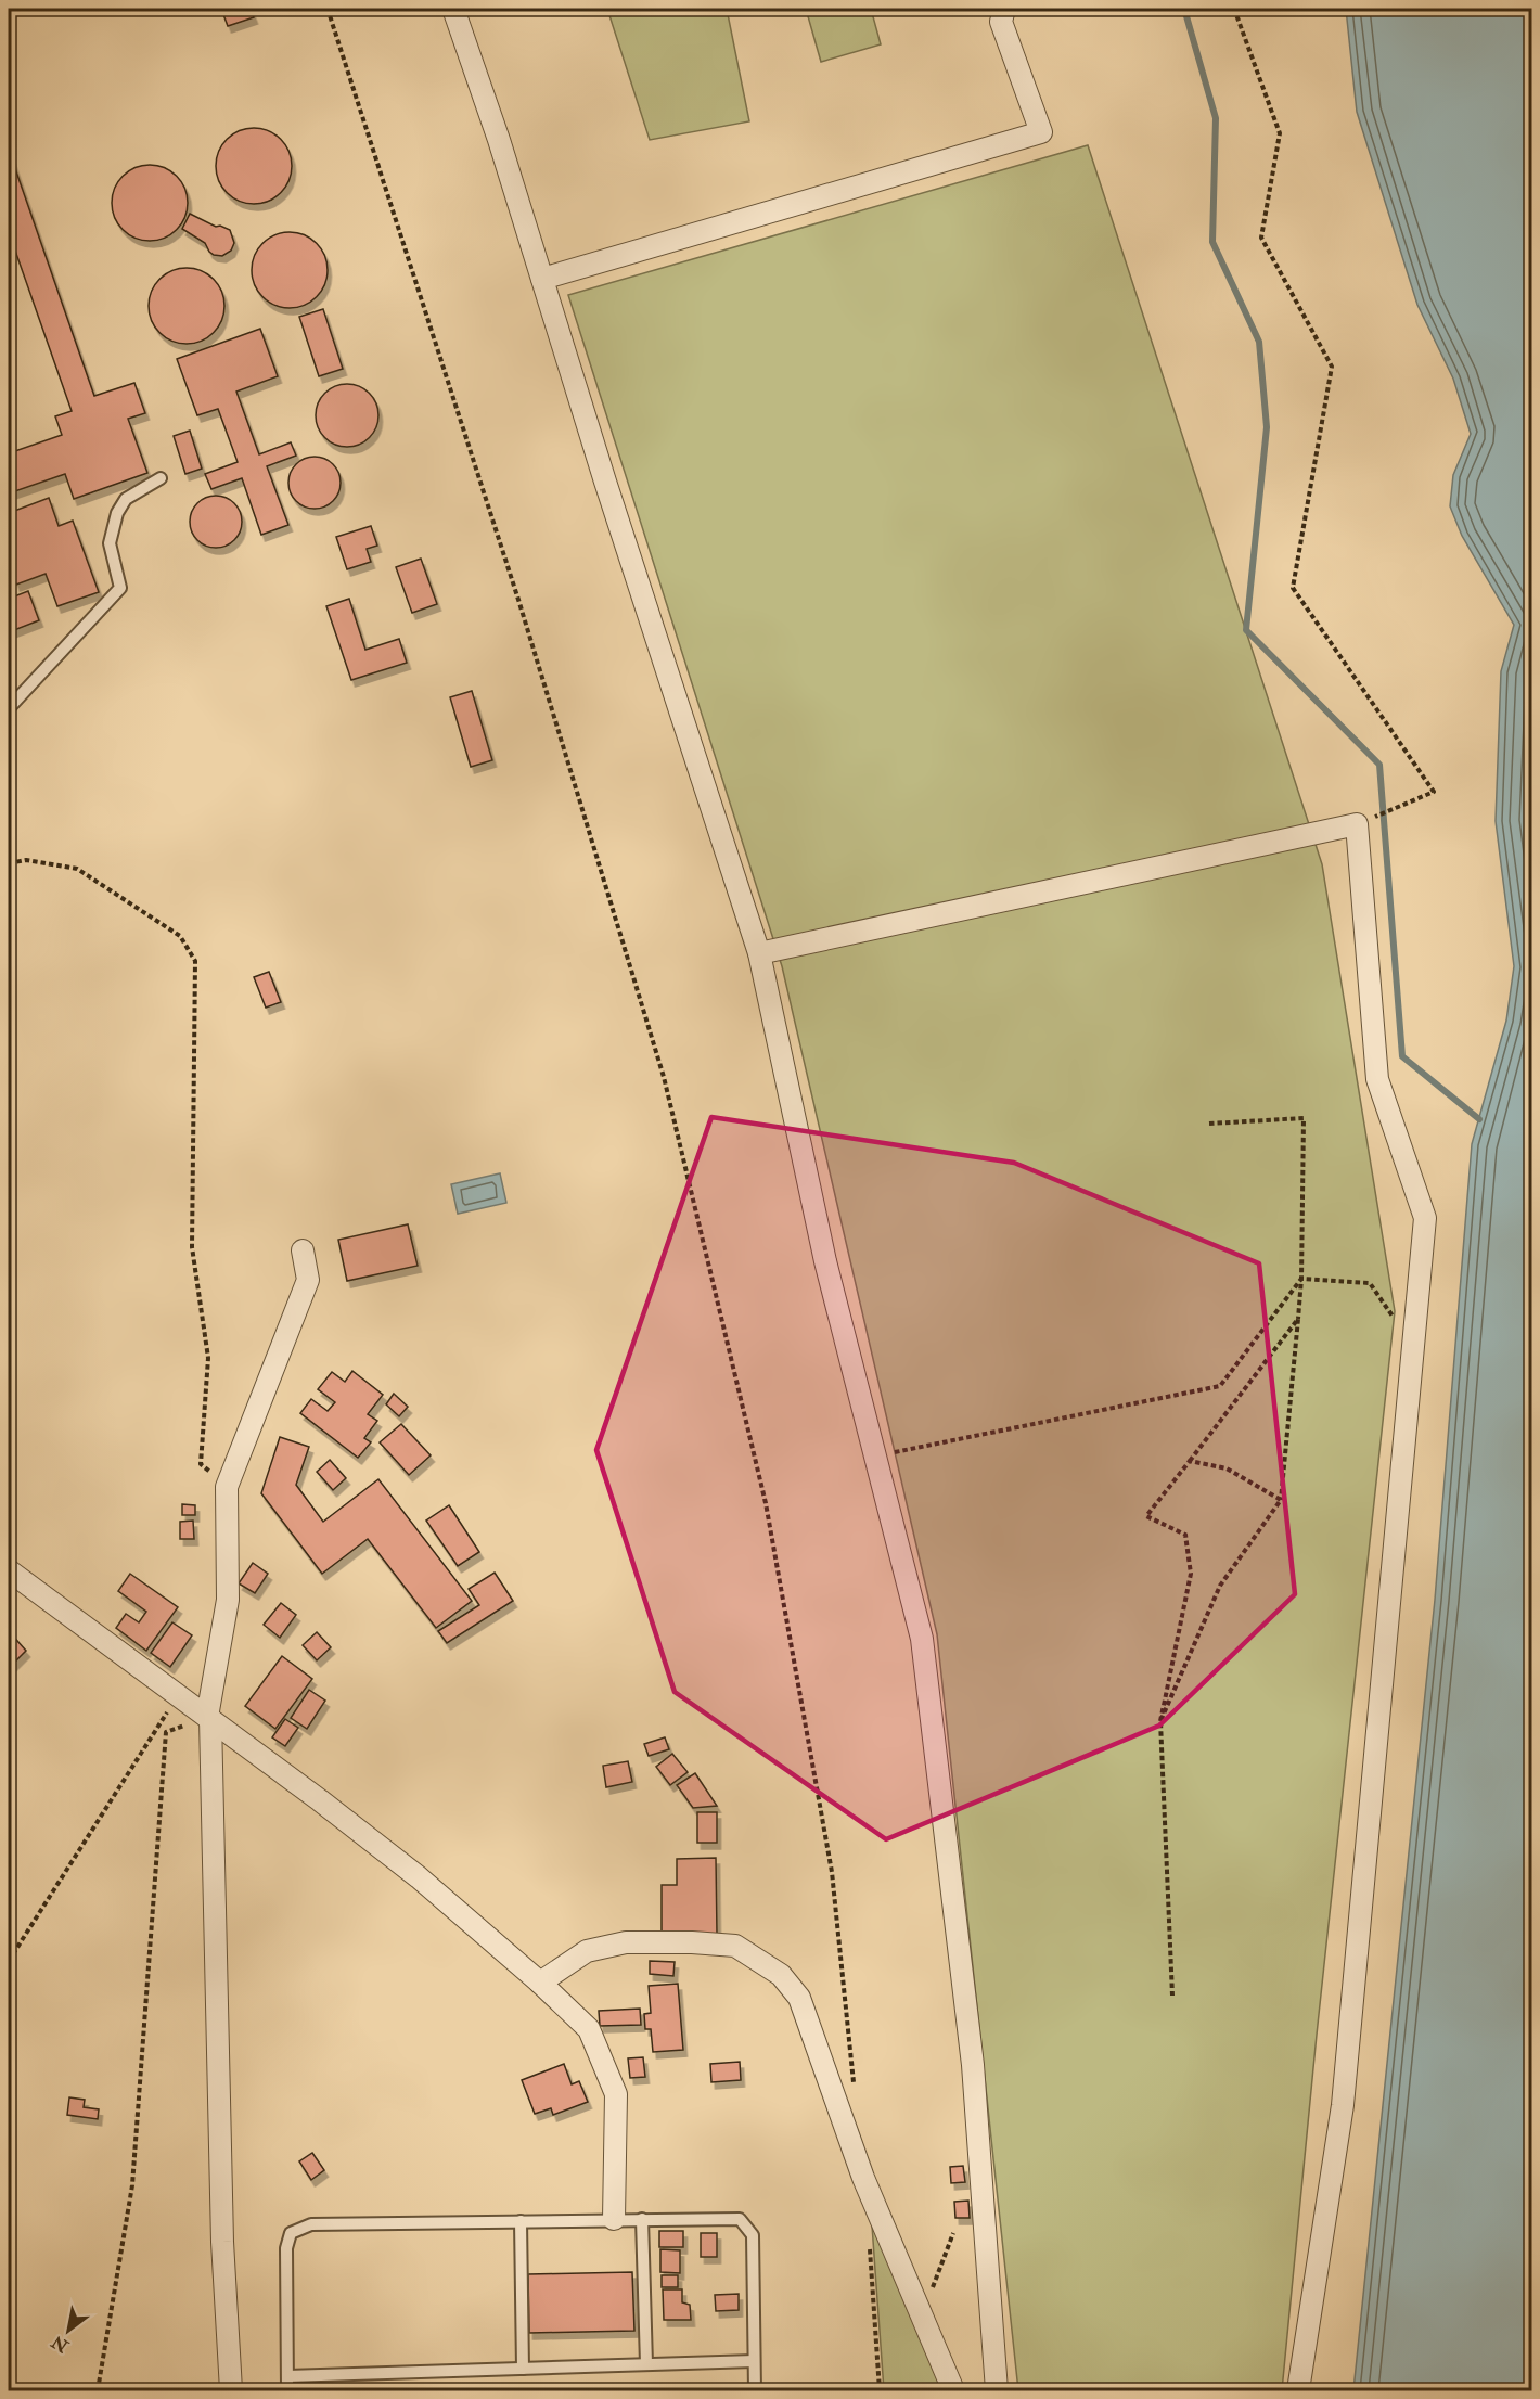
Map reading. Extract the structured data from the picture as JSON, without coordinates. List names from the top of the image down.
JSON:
{
  "north": "bottom left"
}
